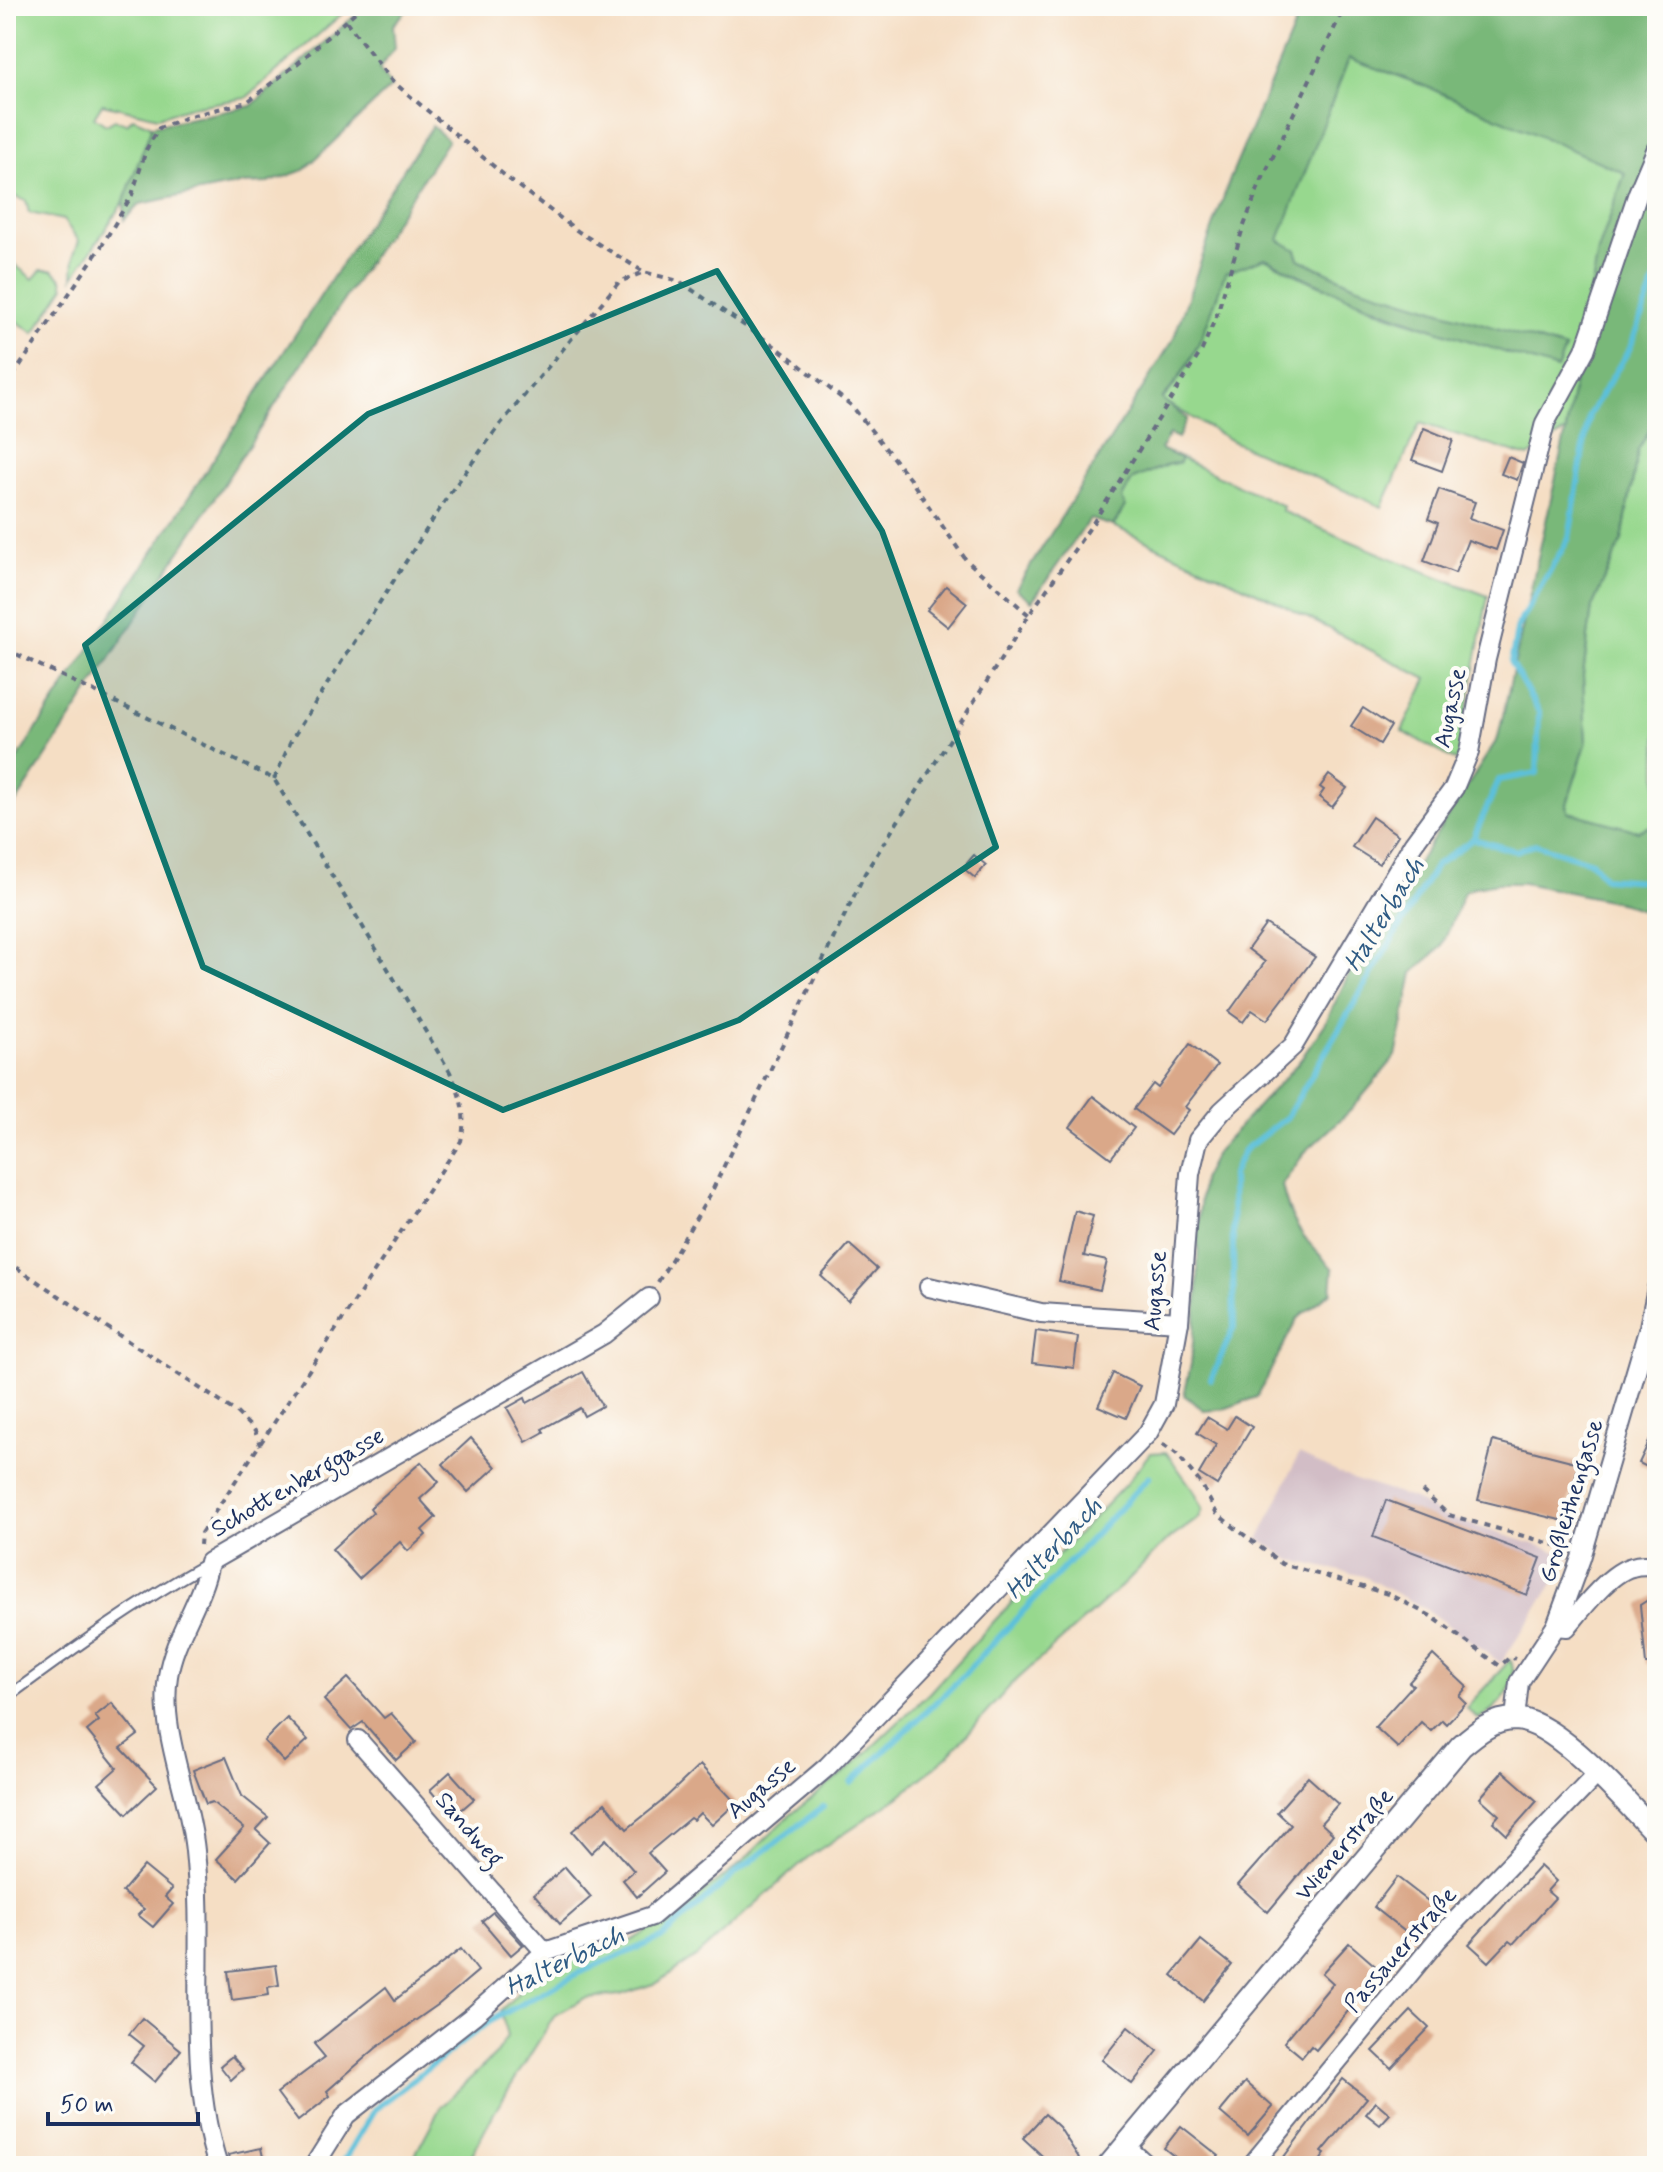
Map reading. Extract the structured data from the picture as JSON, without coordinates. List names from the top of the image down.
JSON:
{
  "streets": {
    "street": [
      "Augasse",
      "Schottenberggasse",
      "Großleithengasse",
      "Sandweg",
      "Wienerstraße",
      "Passauerstraße"
    ]
  },
  "crossings": [
    ["Augasse", "Sandweg"],
    ["Großleithengasse", "Wienerstraße"]
  ],
  "water": ["Halterbach"],
  "scale_bar": "50 m"
}
